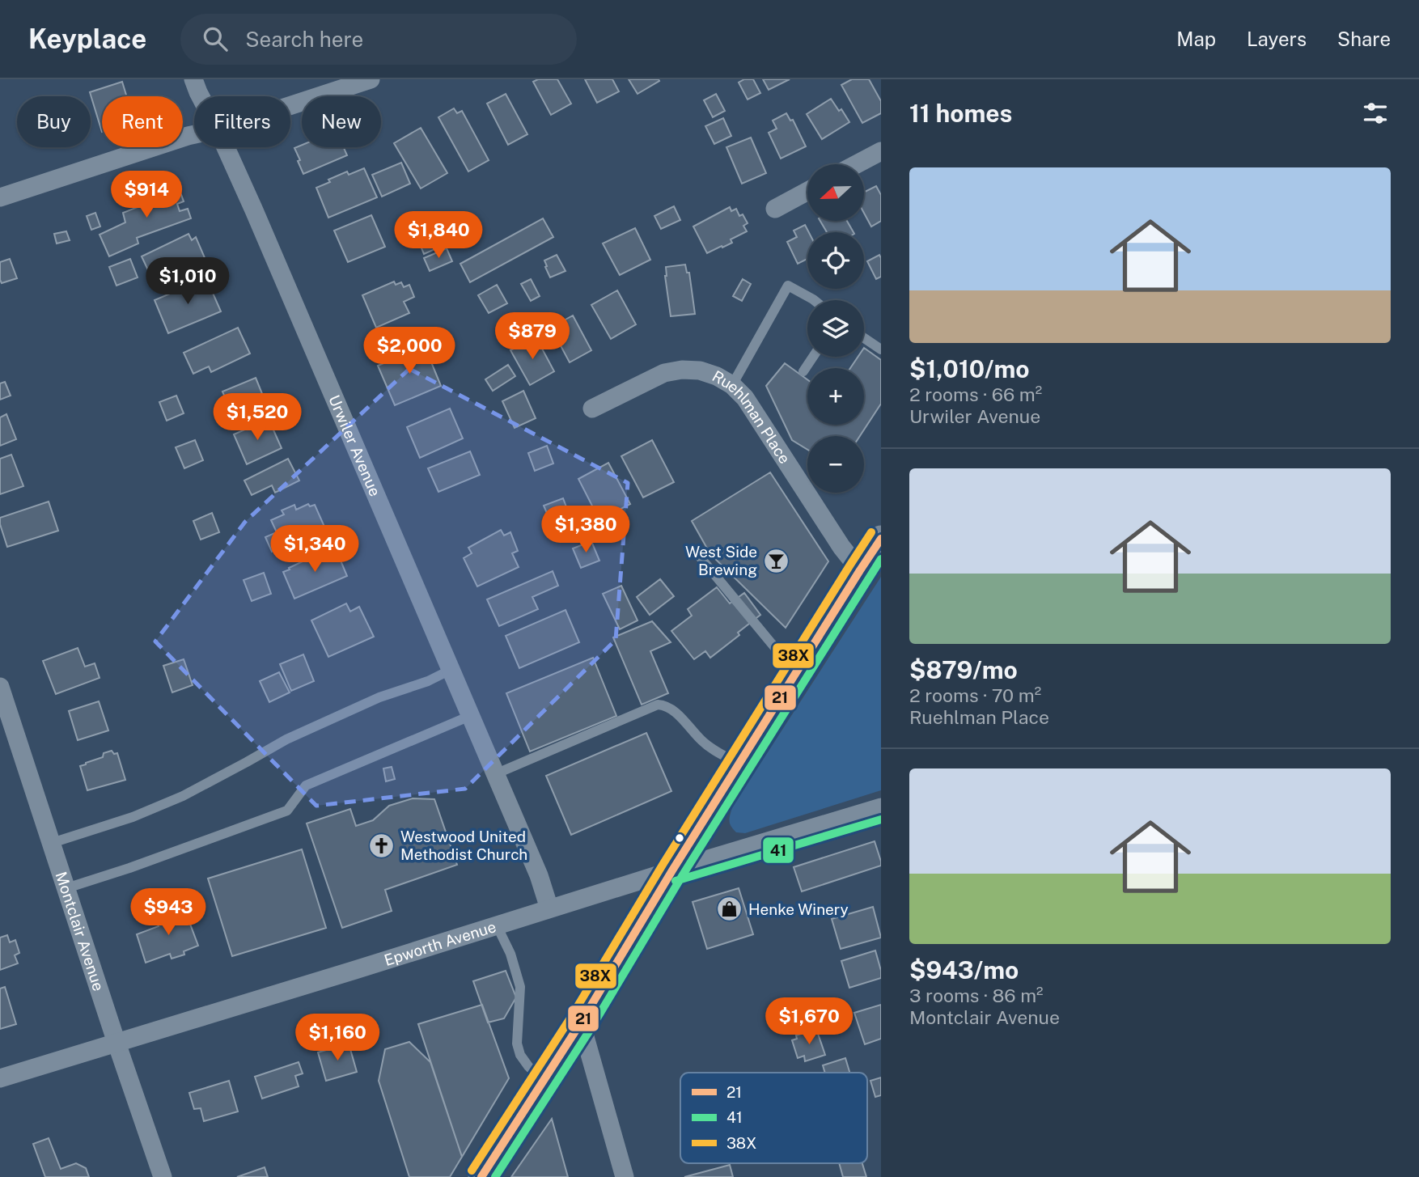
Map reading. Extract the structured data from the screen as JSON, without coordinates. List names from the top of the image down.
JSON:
{
  "streets": {
    "street": [
      "Ruehlman Place",
      "Urwiler Avenue",
      "Montclair Avenue",
      "Epworth Avenue"
    ]
  },
  "crossings": [
    ["Urwiler Avenue", "Epworth Avenue"],
    ["Montclair Avenue", "Epworth Avenue"]
  ],
  "places": {
    "bar": ["West Side Brewing"],
    "church": ["Westwood United Methodist Church"],
    "shop": ["Henke Winery"]
  },
  "lines": ["transit line 38X", "transit line 21", "transit line 41"],
  "legend": ["21", "41", "38X"],
  "north": "left",
  "page": {
    "header": "Keyplace",
    "search": "Search here",
    "nav": ["Map", "Layers", "Share"],
    "heading": "11 homes",
    "chip": [
      "Buy",
      "Rent",
      "Filters",
      "New"
    ],
    "list": [
      {
        "name": "$1,010/mo",
        "note": "2 rooms · 66 m² · Urwiler Avenue"
      },
      {
        "name": "$879/mo",
        "note": "2 rooms · 70 m² · Ruehlman Place"
      },
      {
        "name": "$943/mo",
        "note": "3 rooms · 86 m² · Montclair Avenue"
      }
    ],
    "map_buttons": ["+", "−"],
    "price": [
      "$914",
      "$1,840",
      "$1,010",
      "$879",
      "$2,000",
      "$1,520",
      "$1,380",
      "$1,340",
      "$943",
      "$1,670",
      "$1,160"
    ]
  }
}
